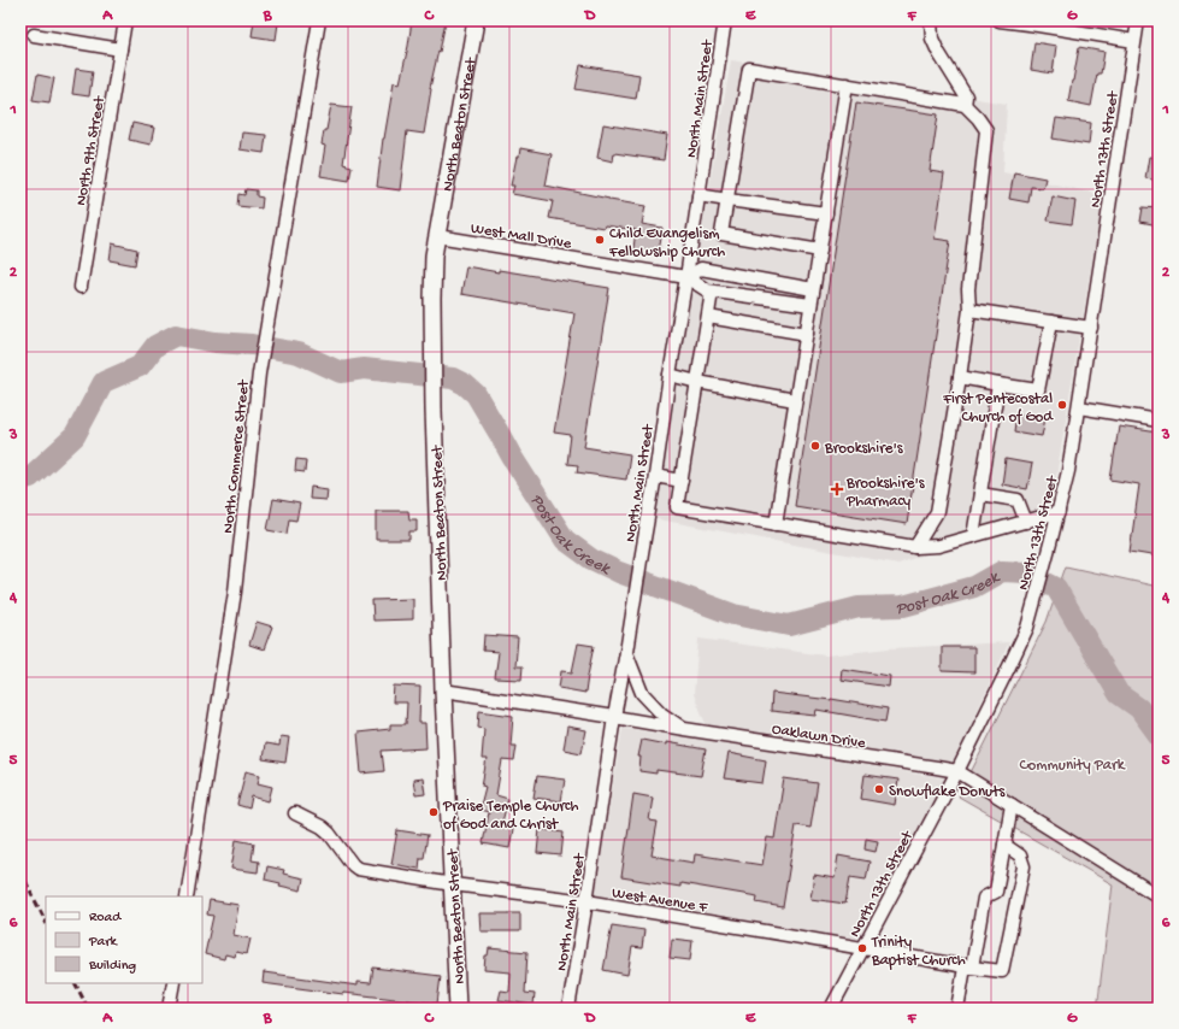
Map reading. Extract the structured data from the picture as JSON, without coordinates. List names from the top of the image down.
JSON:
{
  "streets": {
    "main road": ["North Beaton Street"],
    "street": [
      "North Main Street",
      "North 13th Street",
      "North 9th Street",
      "West Mall Drive",
      "North Commerce Street",
      "Oaklawn Drive",
      "West Avenue F"
    ]
  },
  "crossings": [
    ["North Main Street", "West Mall Drive"],
    ["North Main Street", "Oaklawn Drive"],
    ["North Main Street", "West Avenue F"],
    ["North Beaton Street", "West Mall Drive"],
    ["North Beaton Street", "Oaklawn Drive"],
    ["North Beaton Street", "West Avenue F"],
    ["North 13th Street", "Oaklawn Drive"],
    ["North 13th Street", "West Avenue F"]
  ],
  "water": ["Post Oak Creek"],
  "parks": ["Community Park"],
  "places": {
    "other": [
      "Child Evangelism Fellowship Church",
      "First Pentecostal Church of God",
      "Brookshire's",
      "Snowflake Donuts",
      "Praise Temple Church of God and Christ",
      "Trinity Baptist Church"
    ],
    "health": ["Brookshire's Pharmacy"]
  },
  "legend": ["Road", "Park", "Building"],
  "grid": {
    "columns": [
      "A",
      "B",
      "C",
      "D",
      "E",
      "F",
      "G"
    ],
    "rows": [
      "1",
      "2",
      "3",
      "4",
      "5",
      "6"
    ]
  }
}
